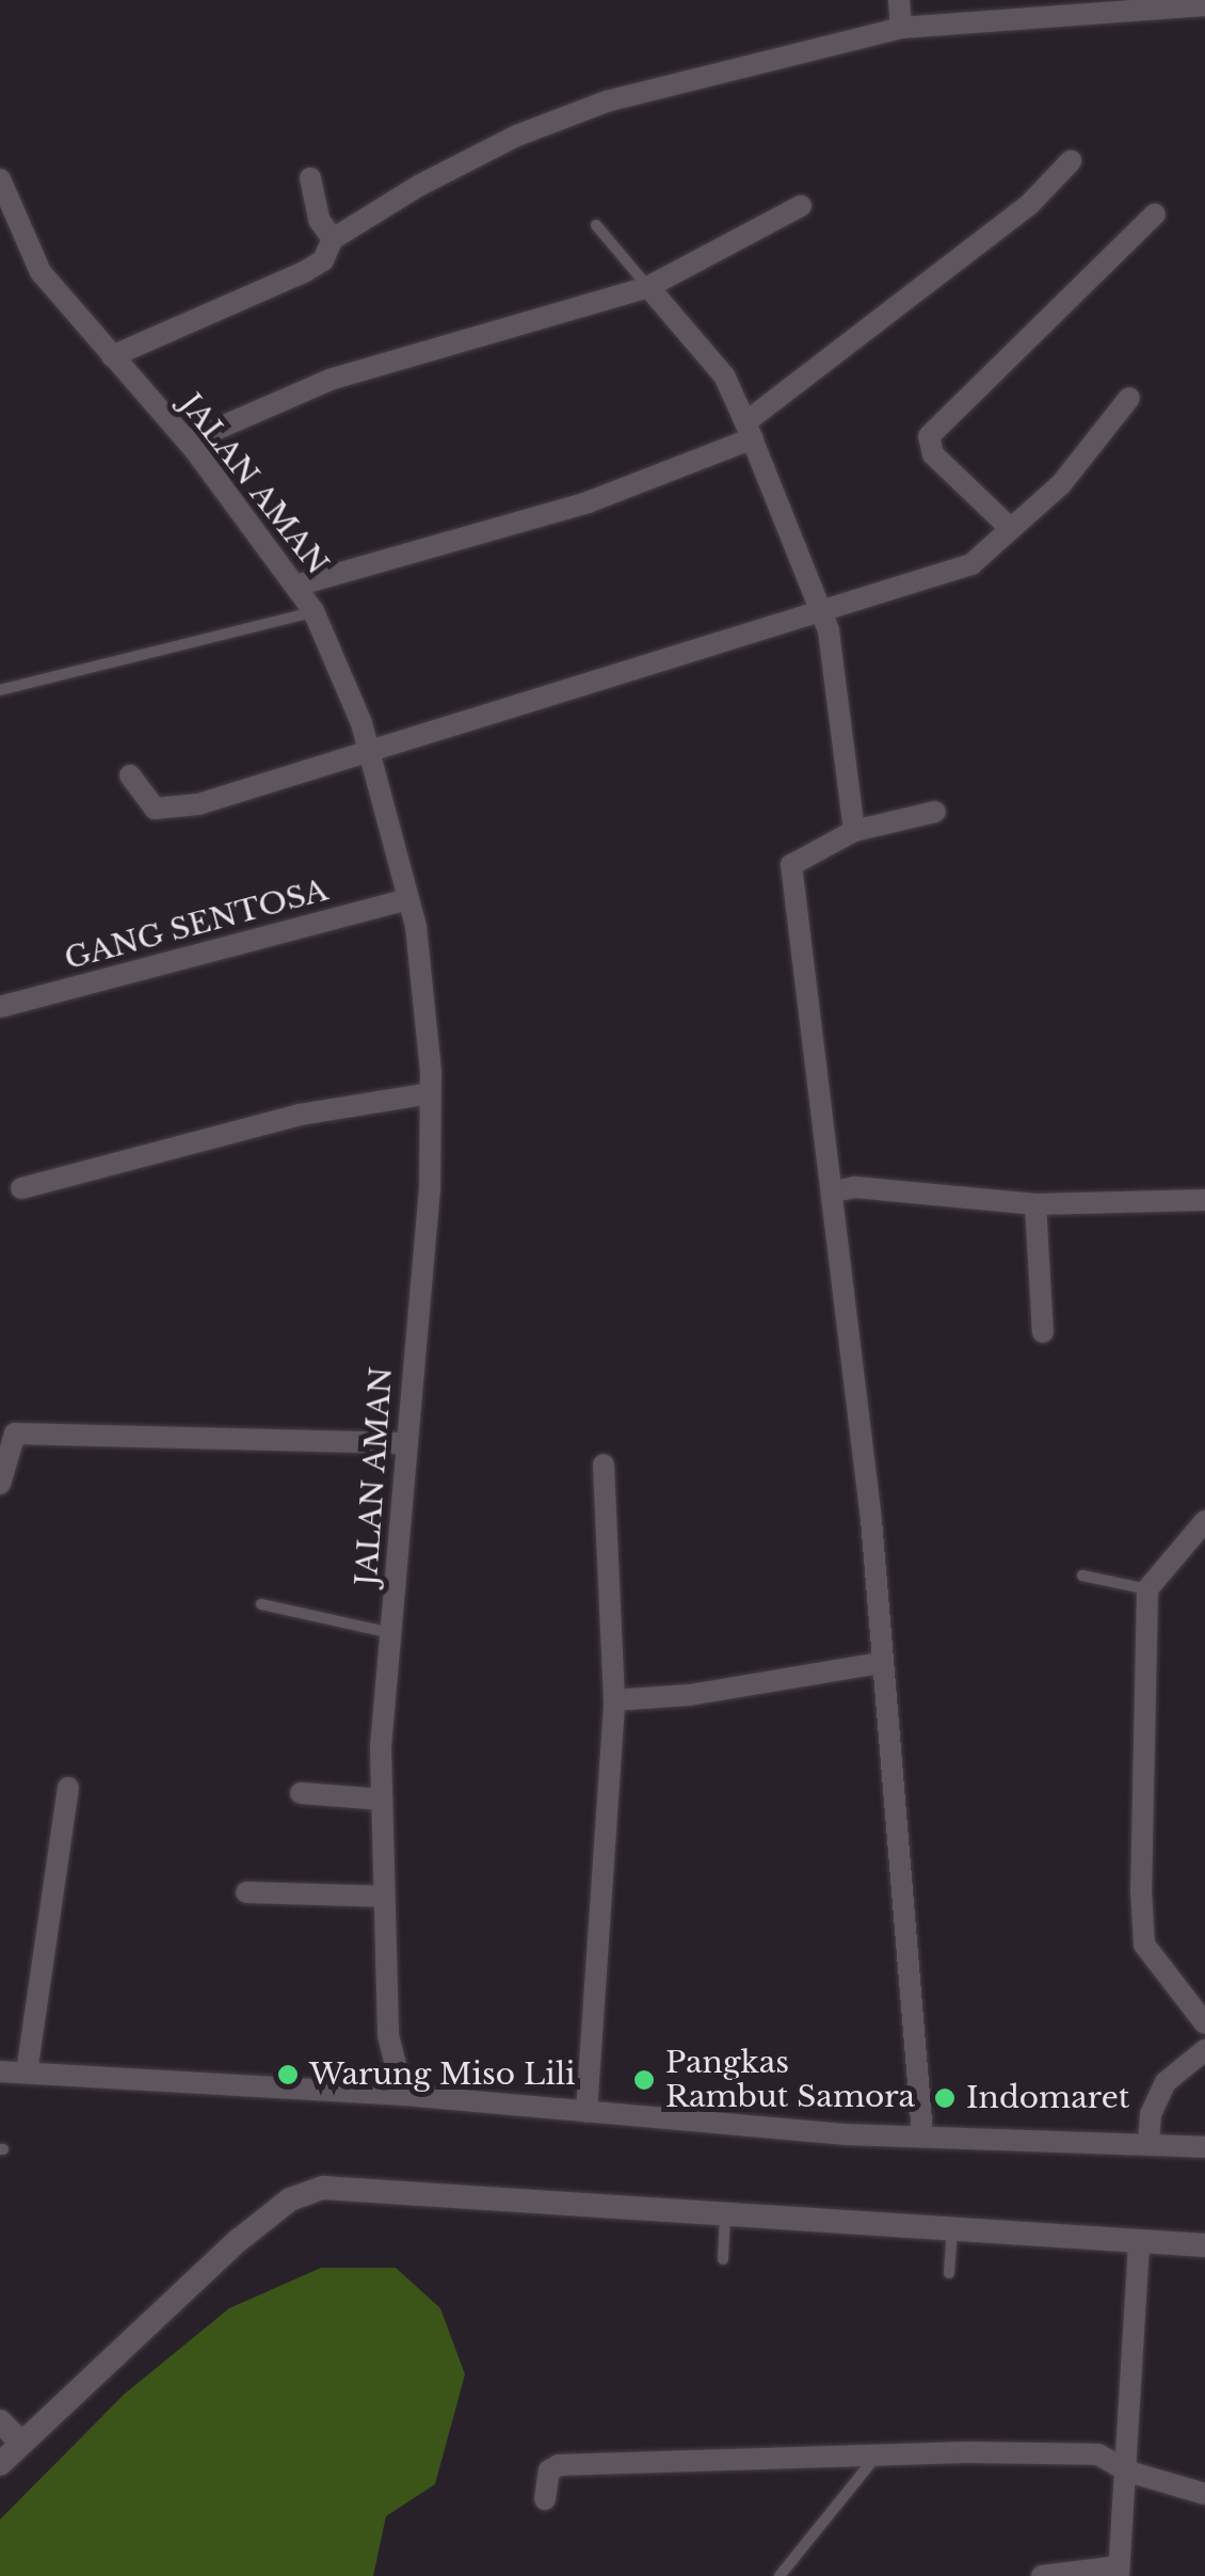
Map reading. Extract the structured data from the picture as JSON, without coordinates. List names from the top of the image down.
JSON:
{
  "streets": {
    "street": ["JALAN AMAN", "GANG SENTOSA"]
  },
  "crossings": [
    ["JALAN AMAN", "GANG SENTOSA"]
  ],
  "places": ["Warung Miso Lili", "Pangkas Rambut Samora", "Indomaret"]
}
